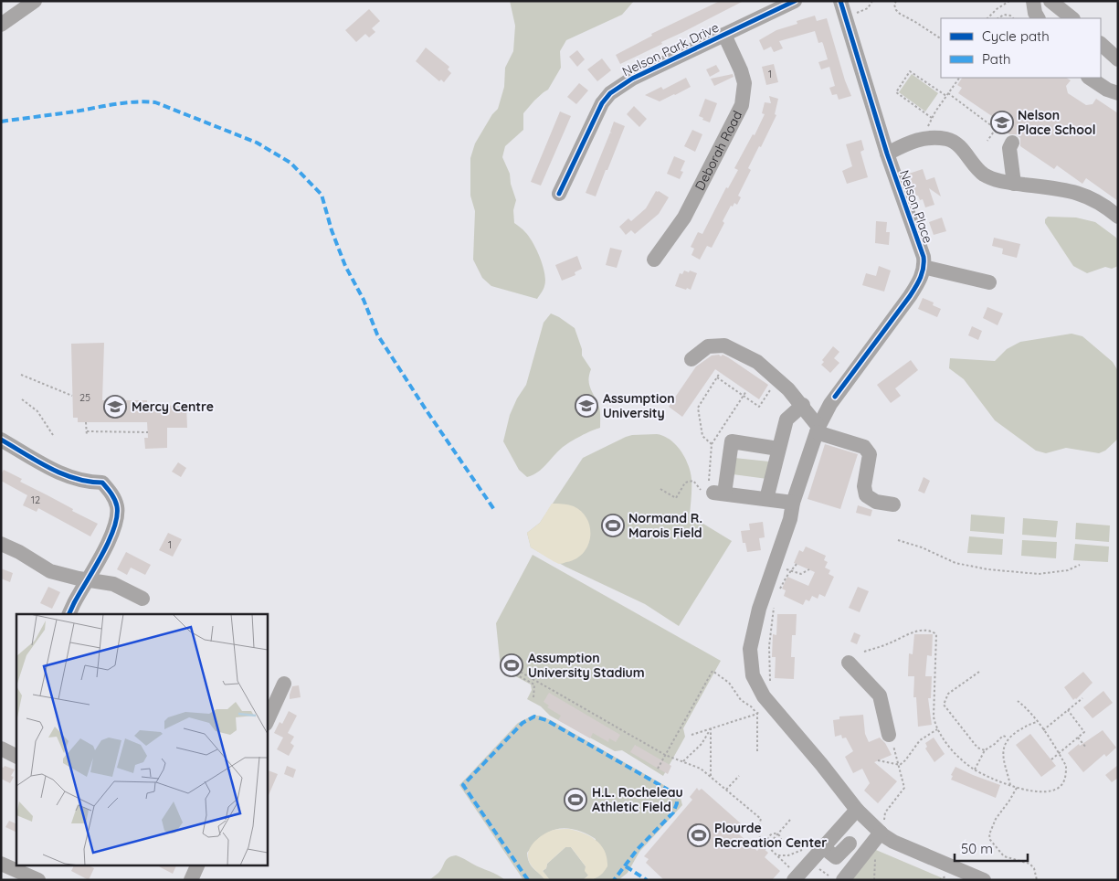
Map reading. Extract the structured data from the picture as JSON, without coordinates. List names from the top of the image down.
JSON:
{
  "streets": {
    "street": ["Nelson Park Drive", "Deborah Road", "Nelson Place"]
  },
  "crossings": [
    ["Nelson Park Drive", "Deborah Road"]
  ],
  "places": {
    "school or university": ["Nelson Place School", "Assumption University", "Mercy Centre"],
    "sports": [
      "Normand R. Marois Field",
      "Assumption University Stadium",
      "H.L. Rocheleau Athletic Field",
      "Plourde Recreation Center"
    ]
  },
  "house_numbers": [
    "1",
    "25",
    "12",
    "1"
  ],
  "legend": ["Cycle path", "Path"],
  "scale_bar": "50 m"
}
